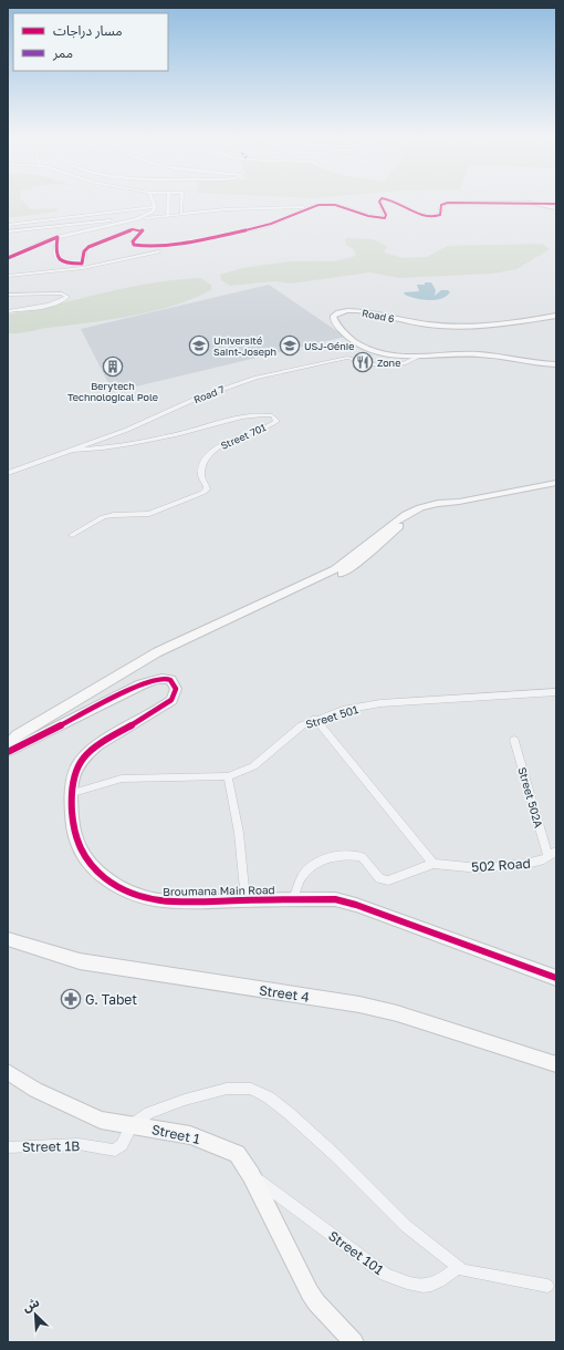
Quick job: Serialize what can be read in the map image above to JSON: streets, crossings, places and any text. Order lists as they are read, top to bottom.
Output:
{
  "streets": {
    "street": [
      "Road 6",
      "Road 7",
      "Street 701",
      "Street 501",
      "Street 502A",
      "502 Road",
      "Broumana Main Road",
      "Street 4",
      "Street 1",
      "Street 1B",
      "Street 101"
    ]
  },
  "crossings": [
    ["Road 6", "Road 7"],
    ["Road 7", "Street 701"],
    ["Street 501", "Broumana Main Road"],
    ["Street 502A", "502 Road"],
    ["502 Road", "Broumana Main Road"],
    ["Street 1", "Street 1B"],
    ["Street 1", "Street 101"]
  ],
  "places": {
    "school or university": ["Université Saint-Joseph", "USJ-Génie"],
    "restaurant": ["Zone"],
    "building": ["Berytech Technological Pole"],
    "pharmacy": ["G. Tabet"]
  },
  "legend": ["مسار دراجات", "ممر"],
  "north": "top left"
}
